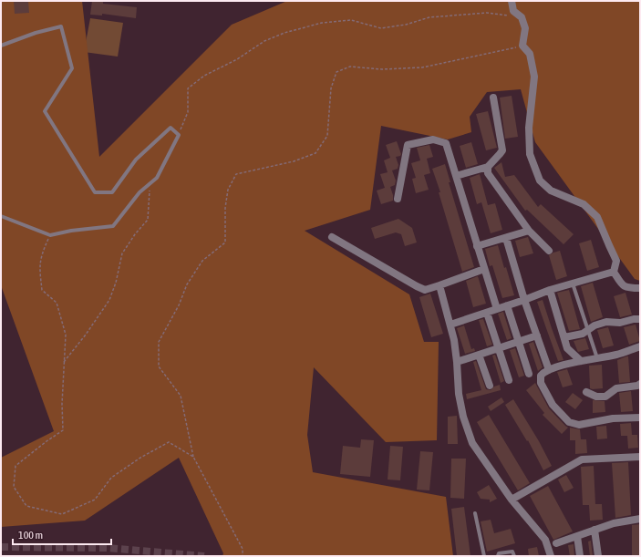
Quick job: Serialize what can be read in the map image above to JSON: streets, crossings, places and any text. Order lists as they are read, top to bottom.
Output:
{
  "scale_bar": "100 m"
}
